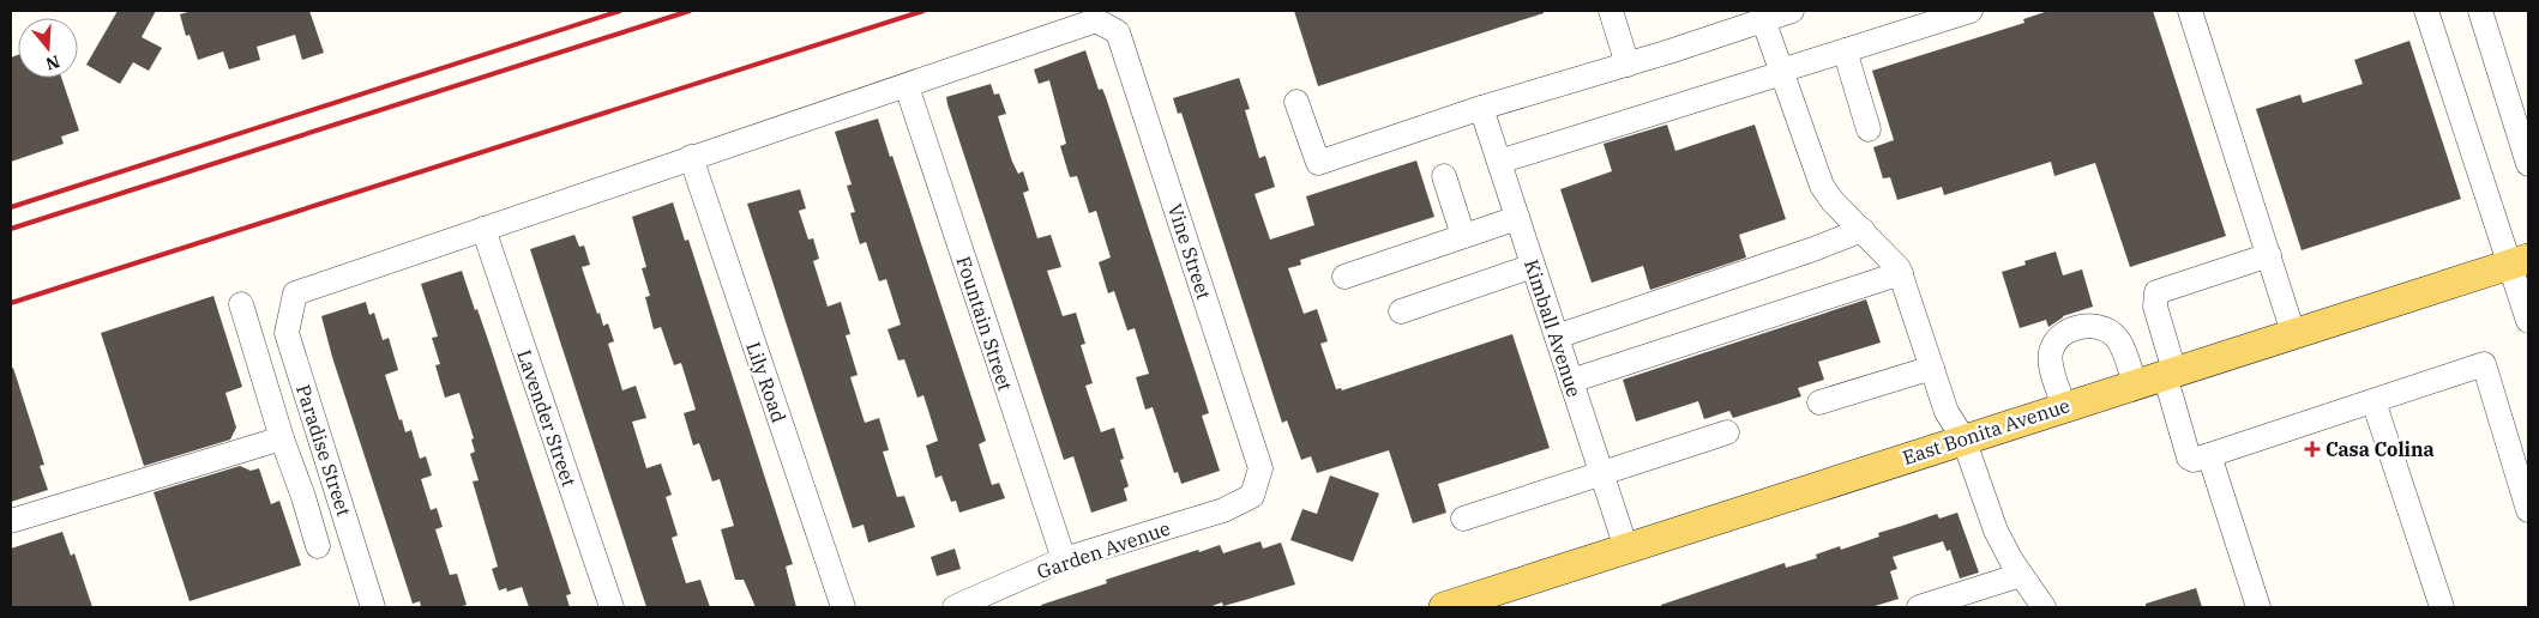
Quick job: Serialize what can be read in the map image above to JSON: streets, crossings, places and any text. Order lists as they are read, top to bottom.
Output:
{
  "streets": {
    "main road": ["East Bonita Avenue"],
    "street": [
      "Vine Street",
      "Fountain Street",
      "Kimball Avenue",
      "Lily Road",
      "Lavender Street",
      "Paradise Street",
      "Garden Avenue"
    ]
  },
  "crossings": [
    ["Vine Street", "Fountain Street"],
    ["Vine Street", "Garden Avenue"],
    ["Fountain Street", "Garden Avenue"],
    ["Kimball Avenue", "East Bonita Avenue"],
    ["Lavender Street", "Paradise Street"]
  ],
  "places": {
    "health": ["Casa Colina"]
  },
  "north": "bottom"
}
